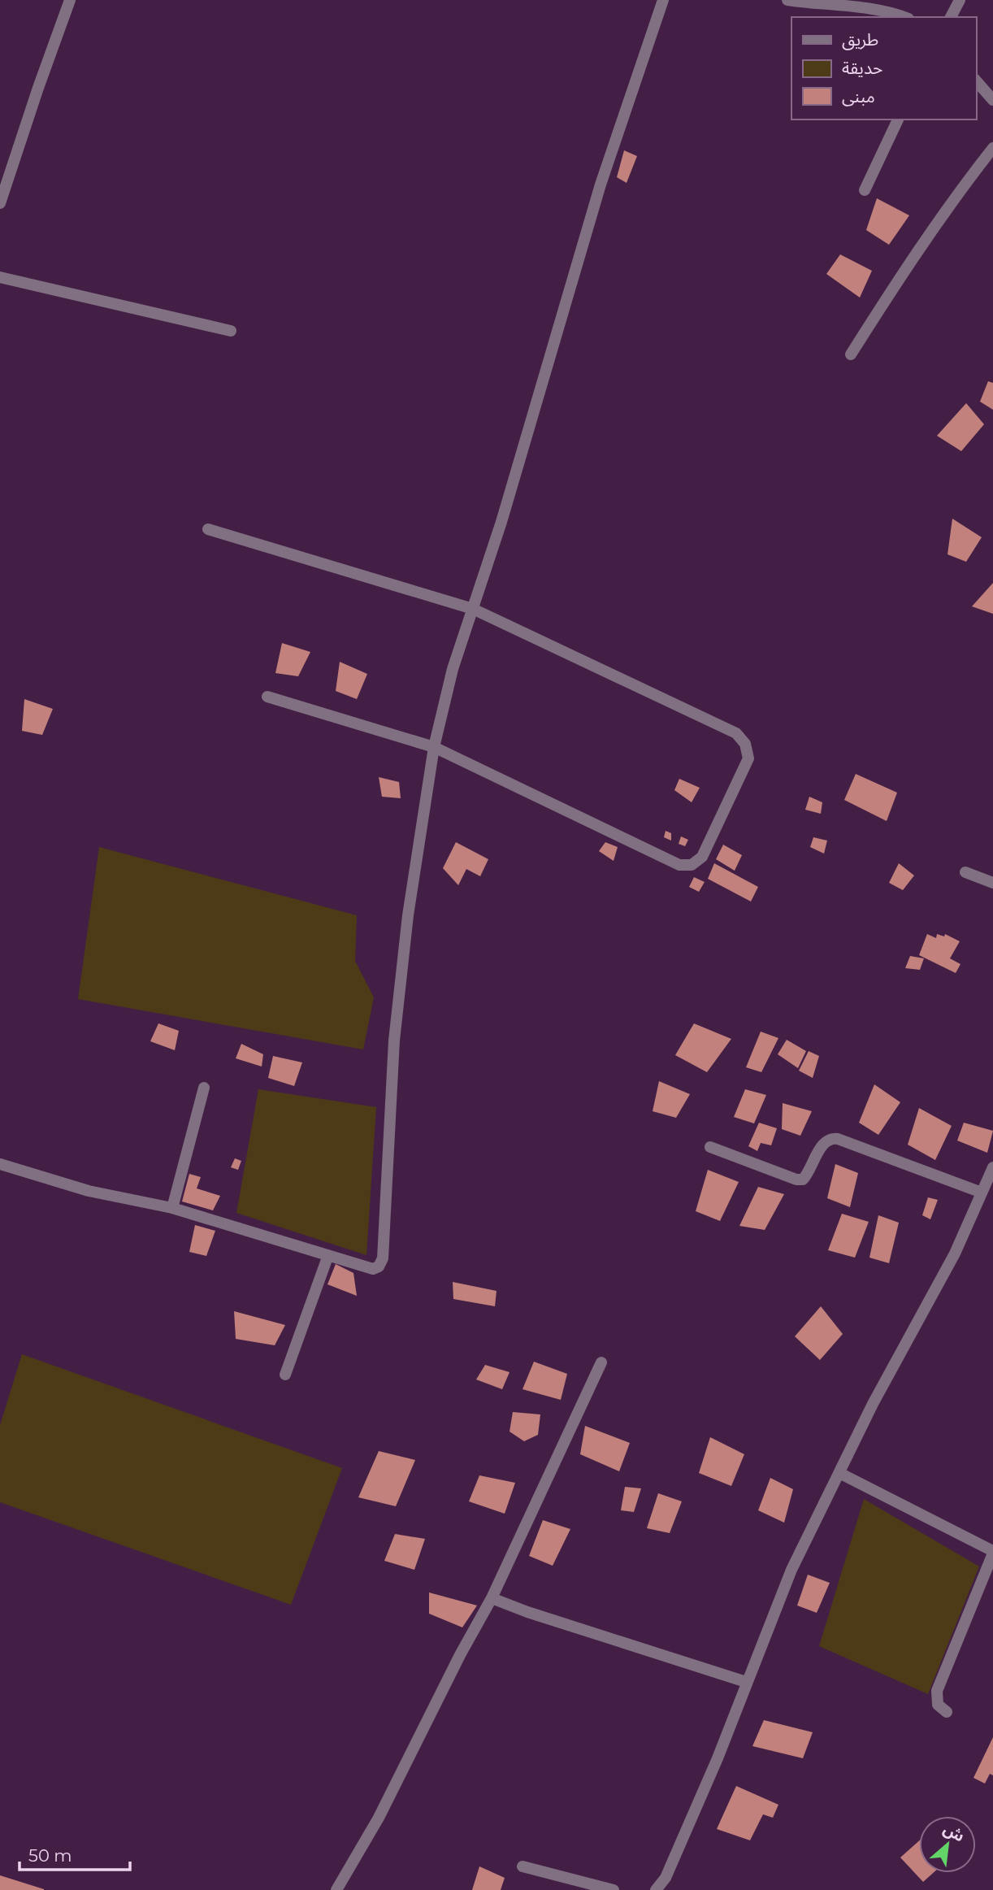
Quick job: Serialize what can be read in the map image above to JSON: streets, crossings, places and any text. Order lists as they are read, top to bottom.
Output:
{
  "legend": ["طريق", "حديقة", "مبنى"],
  "scale_bar": "50 m",
  "north": "top right"
}
